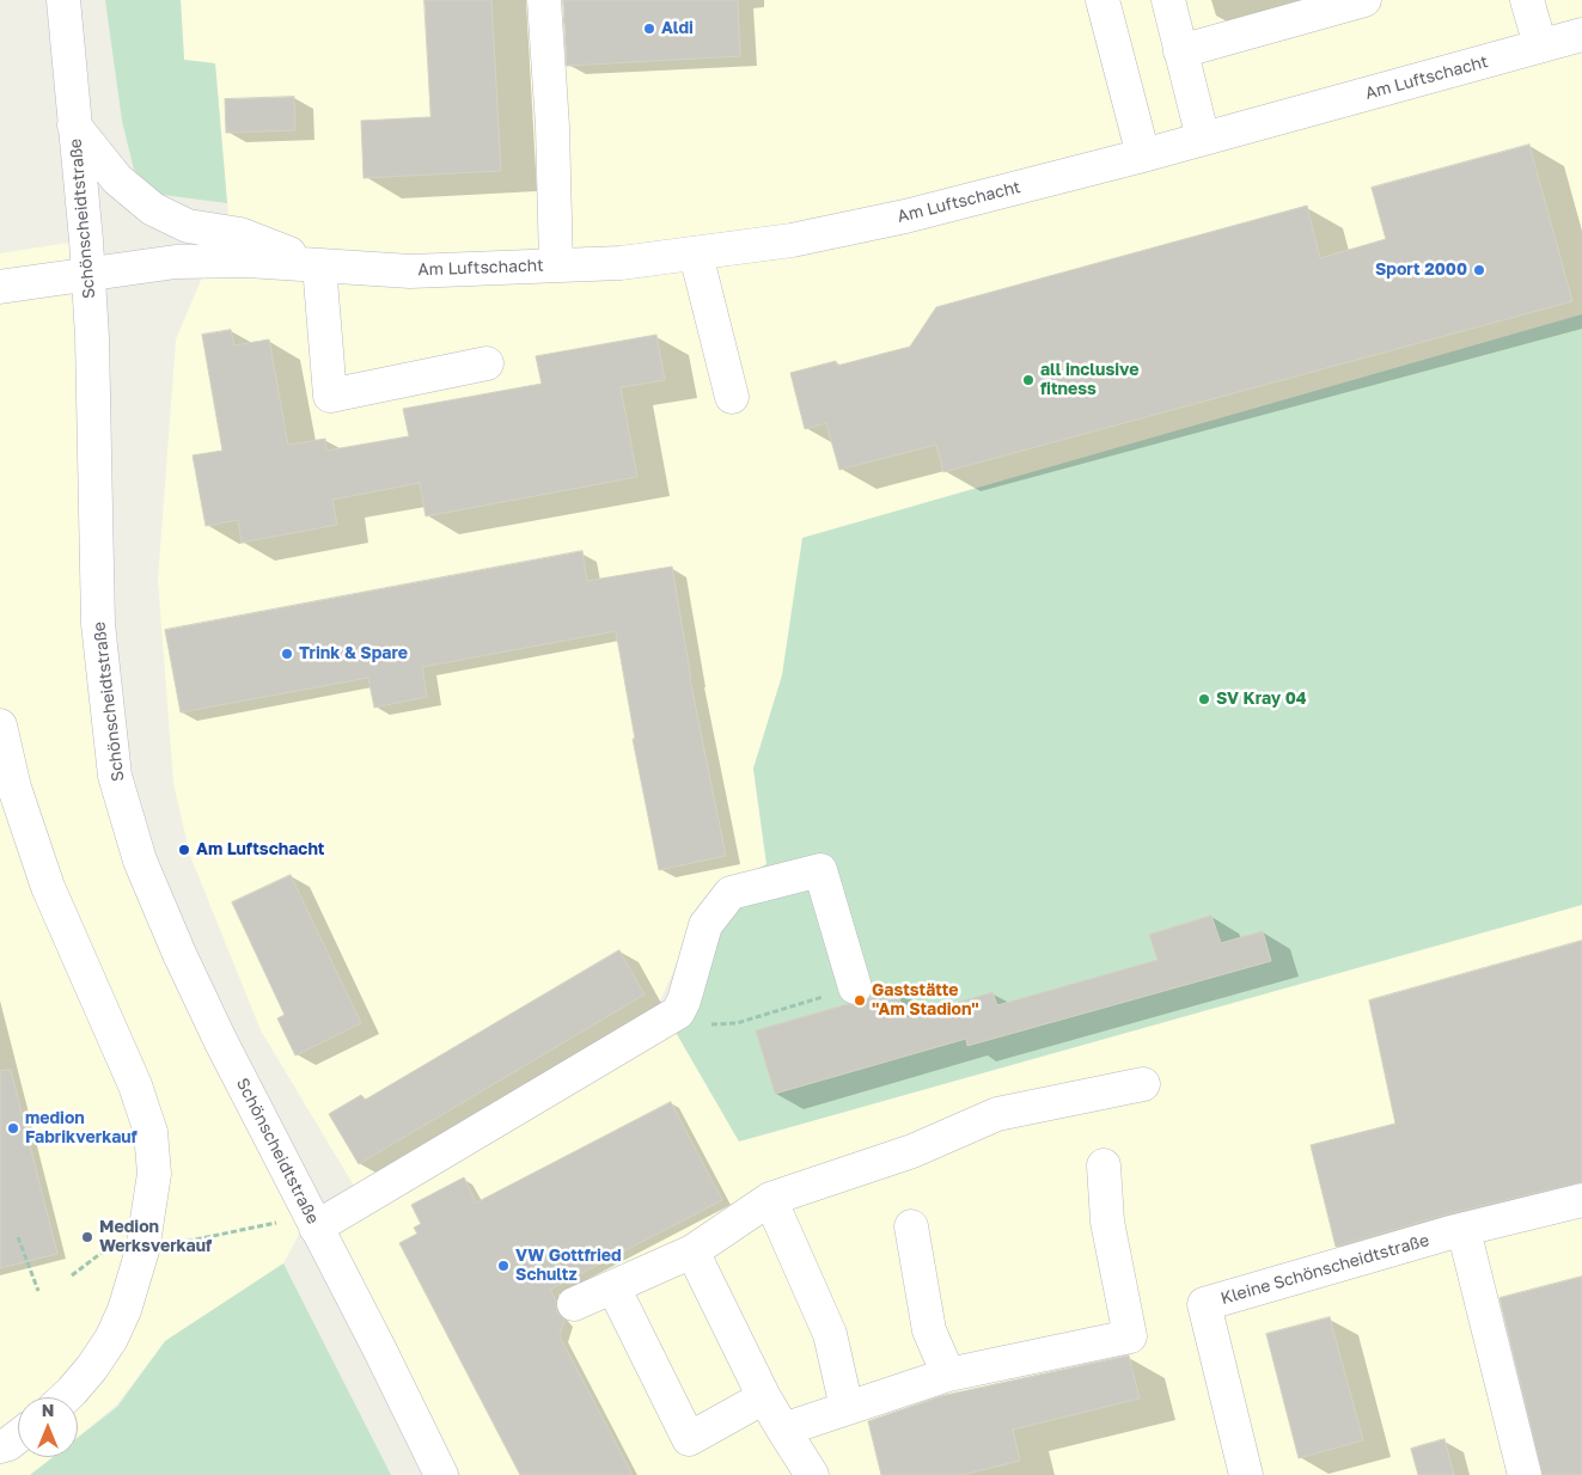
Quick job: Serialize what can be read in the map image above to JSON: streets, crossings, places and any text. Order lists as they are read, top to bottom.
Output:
{
  "streets": {
    "street": ["Am Luftschacht", "Schönscheidtstraße", "Kleine Schönscheidtstraße"]
  },
  "crossings": [
    ["Am Luftschacht", "Schönscheidtstraße"]
  ],
  "places": [
    "Aldi",
    "Sport 2000",
    "all inclusive fitness",
    "Trink & Spare",
    "SV Kray 04",
    "Am Luftschacht",
    "Gaststätte \"Am Stadion\"",
    "medion Fabrikverkauf",
    "Medion Werksverkauf",
    "VW Gottfried Schultz"
  ],
  "north": "top"
}
